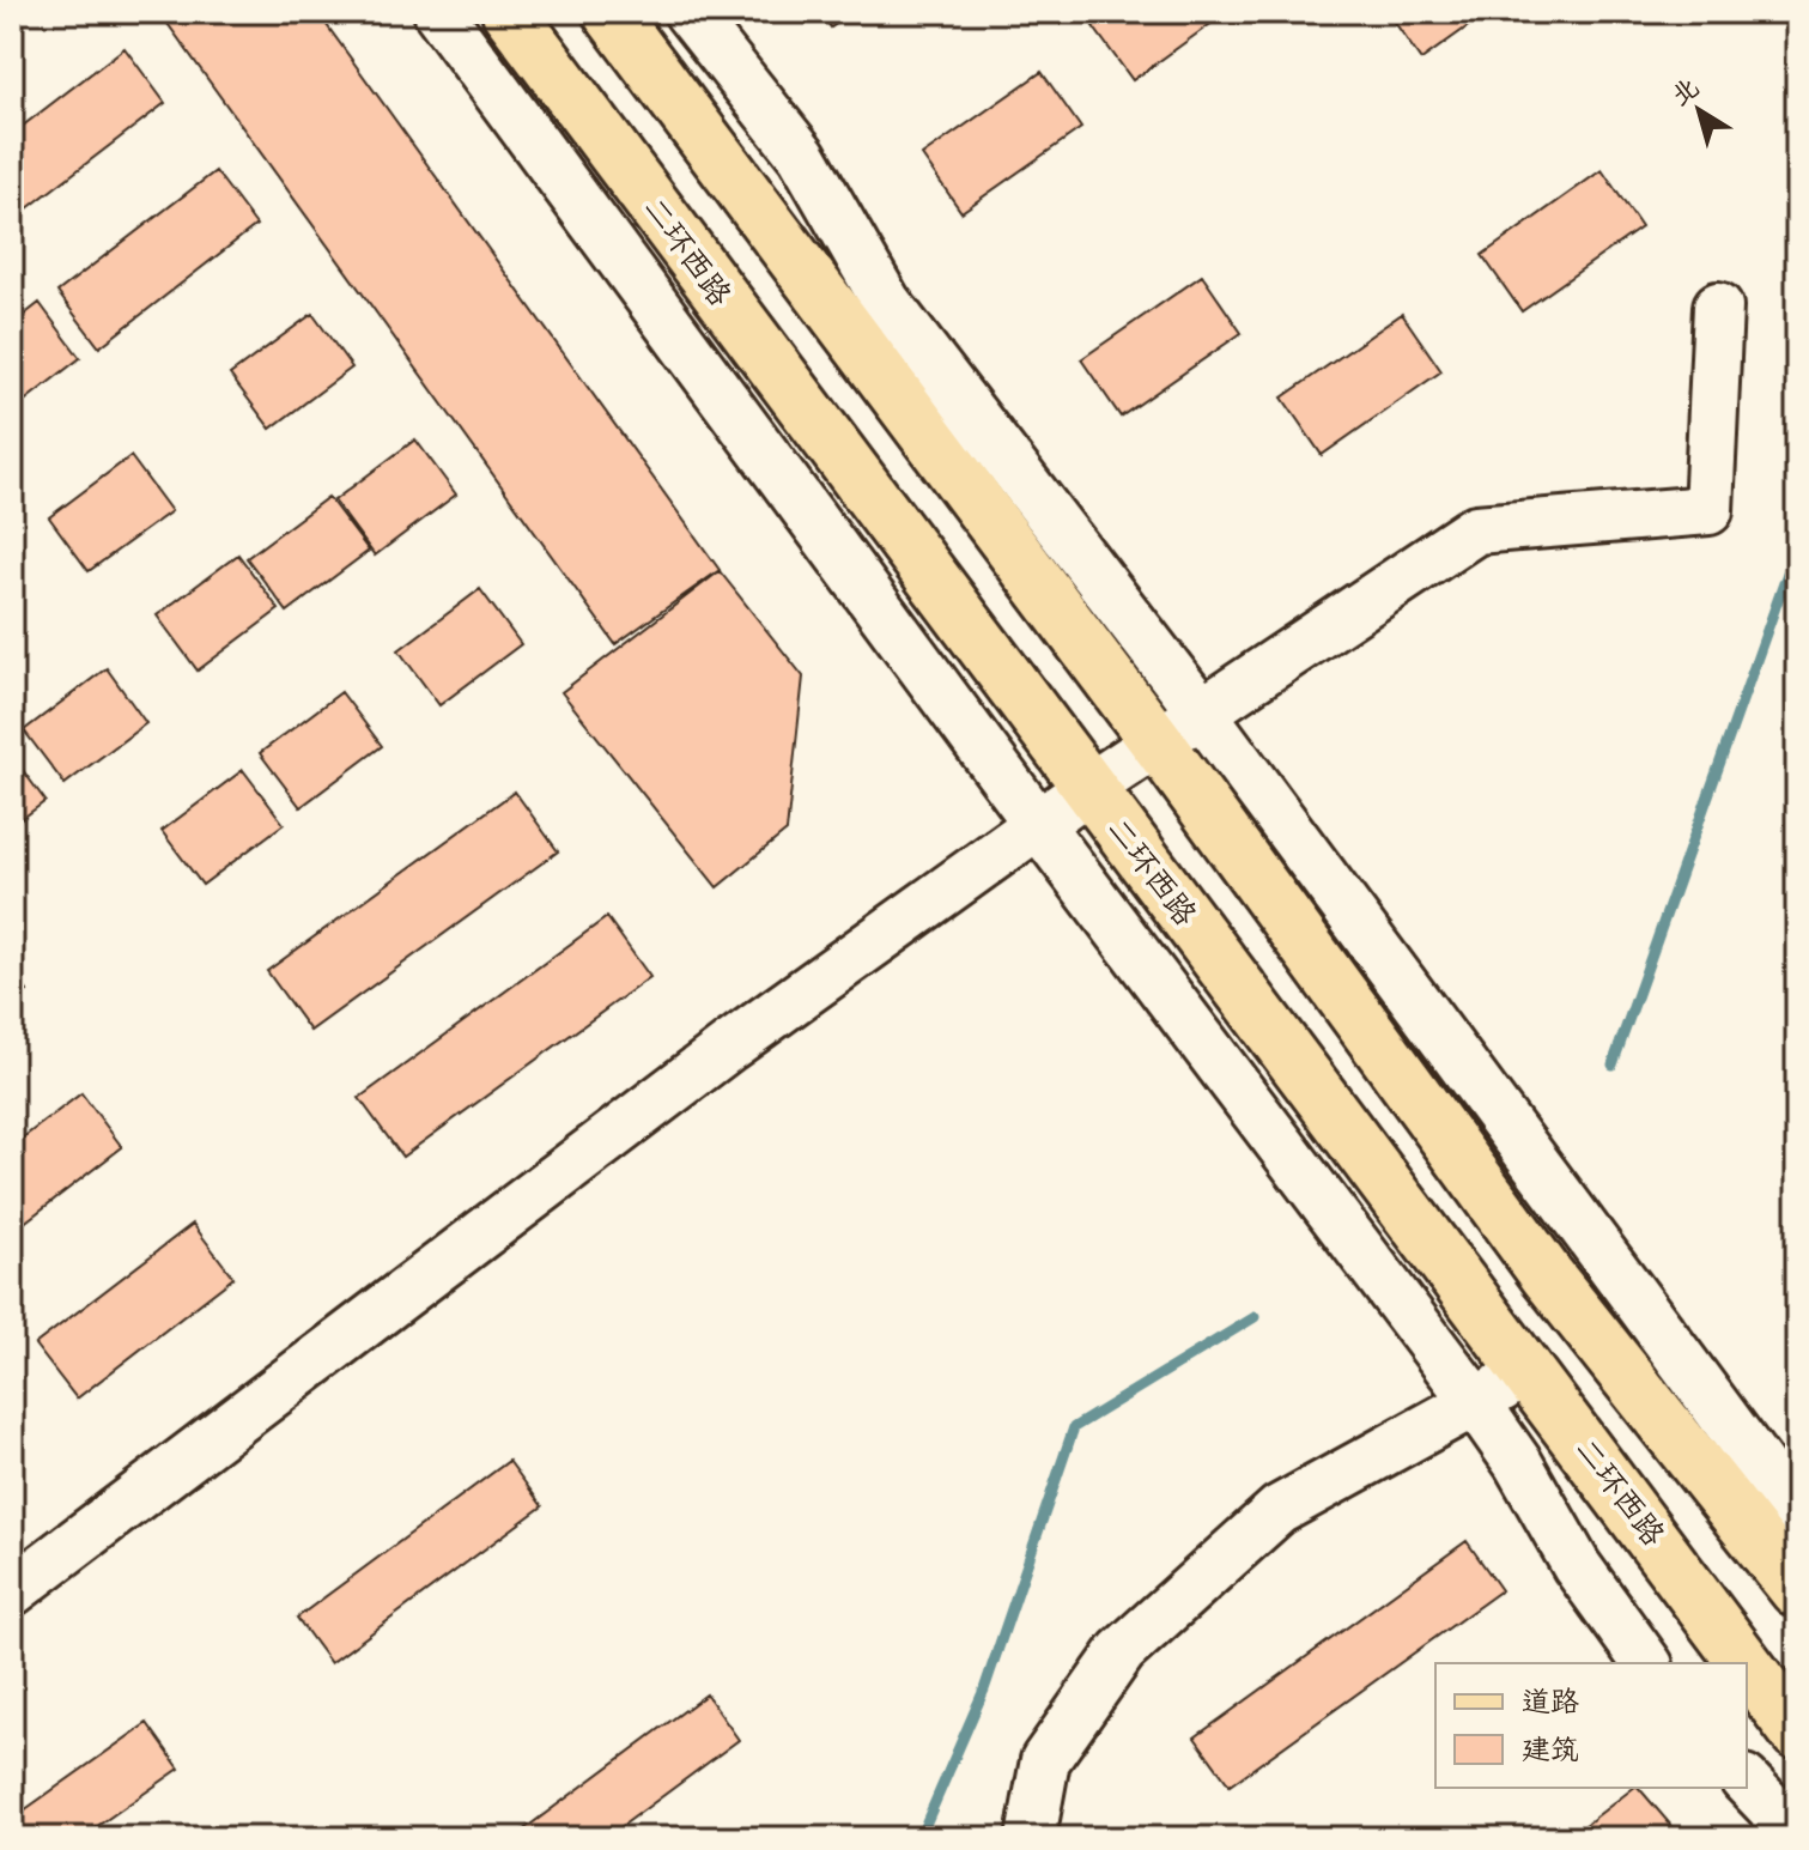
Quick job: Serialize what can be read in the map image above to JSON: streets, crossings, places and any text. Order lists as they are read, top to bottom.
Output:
{
  "streets": {
    "main road": ["二环西路"]
  },
  "legend": ["道路", "建筑"],
  "north": "top left"
}
